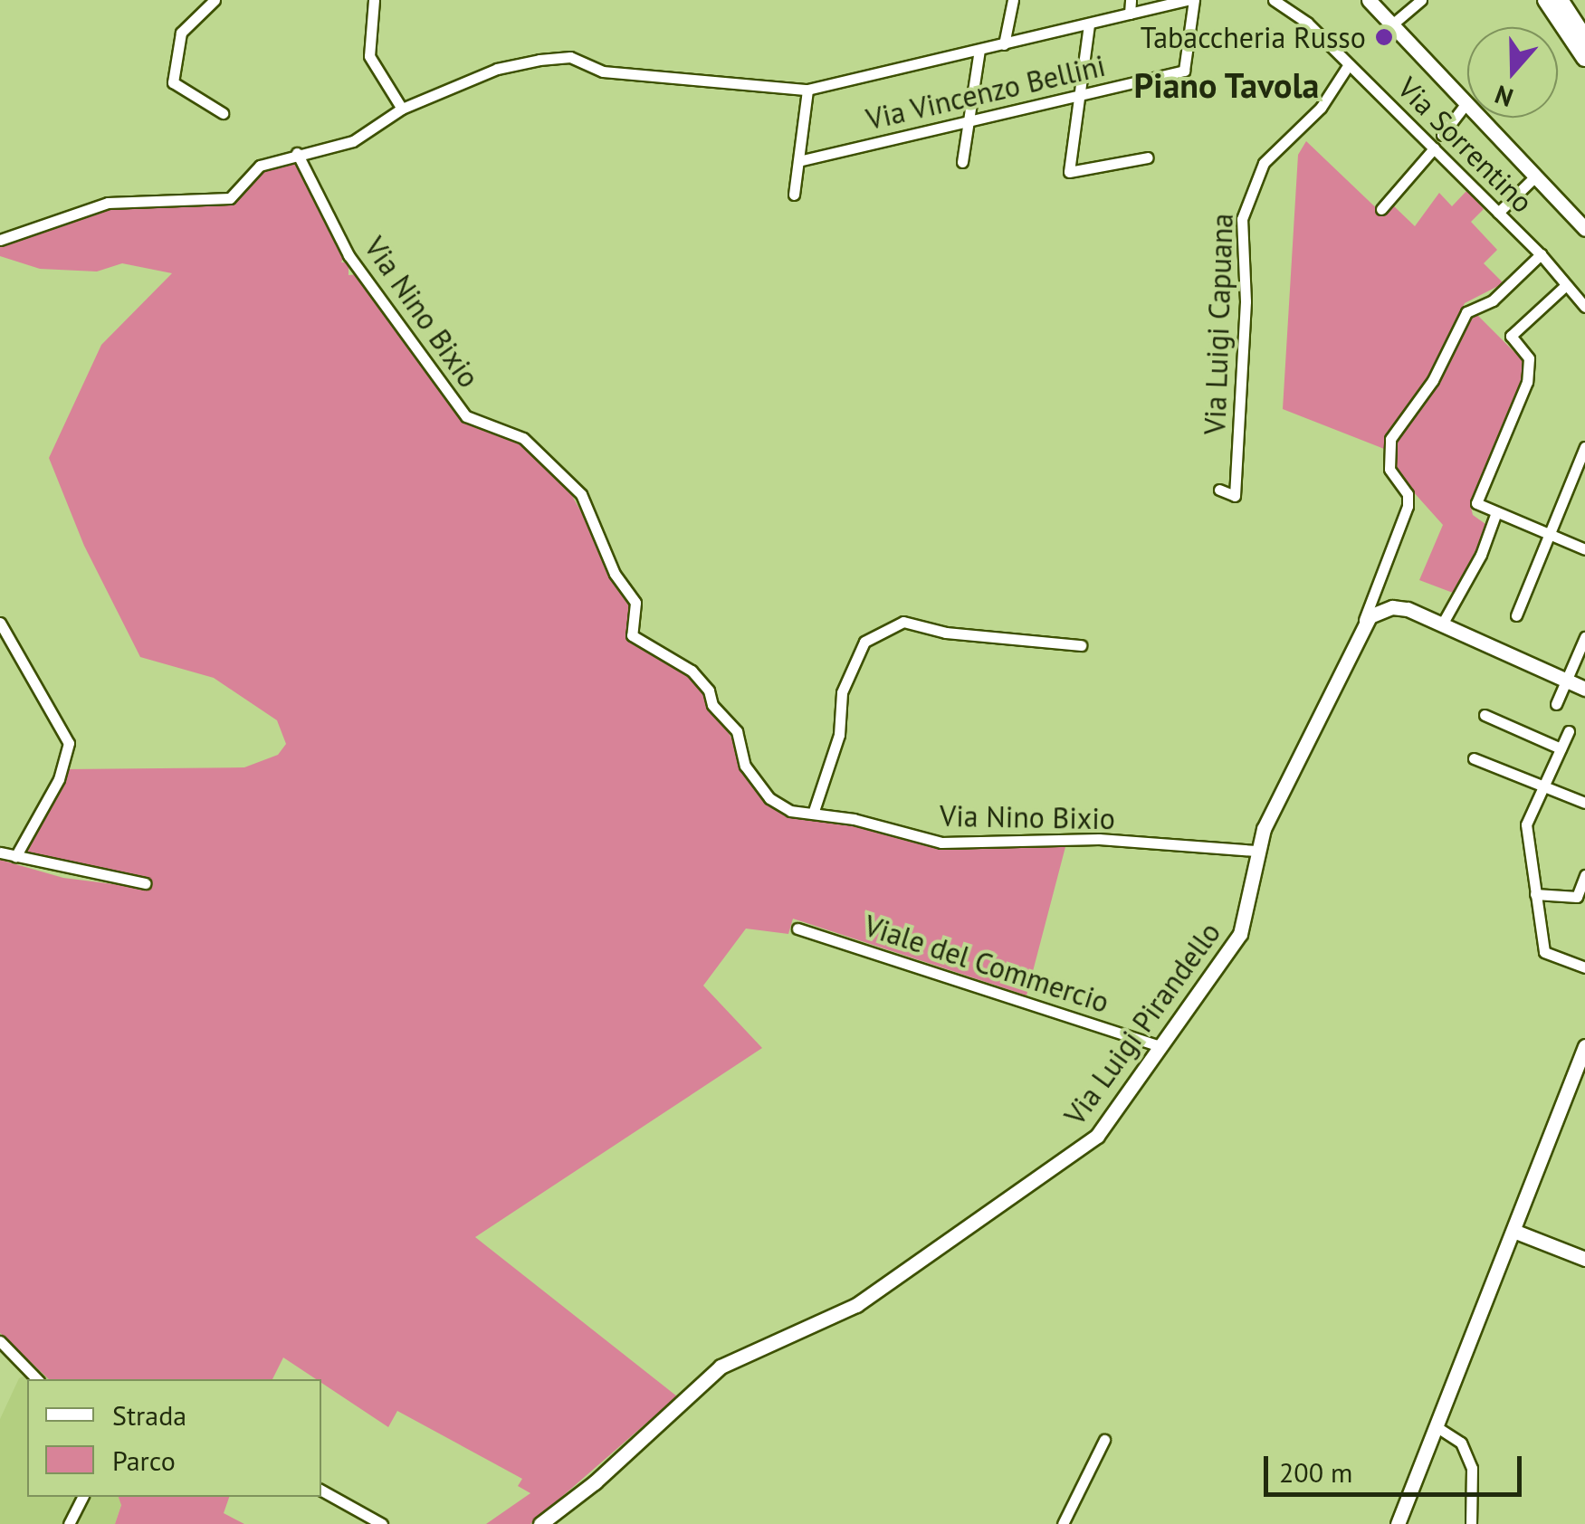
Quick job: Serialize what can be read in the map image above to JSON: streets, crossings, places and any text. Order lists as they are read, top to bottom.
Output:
{
  "streets": {
    "street": [
      "Via Vincenzo Bellini",
      "Via Sorrentino",
      "Via Nino Bixio",
      "Via Luigi Capuana",
      "Viale del Commercio",
      "Via Luigi Pirandello"
    ]
  },
  "crossings": [
    ["Via Sorrentino", "Via Luigi Capuana"],
    ["Via Sorrentino", "Via Luigi Pirandello"],
    ["Via Nino Bixio", "Via Luigi Pirandello"],
    ["Viale del Commercio", "Via Luigi Pirandello"]
  ],
  "districts": ["Piano Tavola"],
  "places": ["Tabaccheria Russo"],
  "legend": ["Strada", "Parco"],
  "scale_bar": "200 m",
  "north": "bottom"
}
